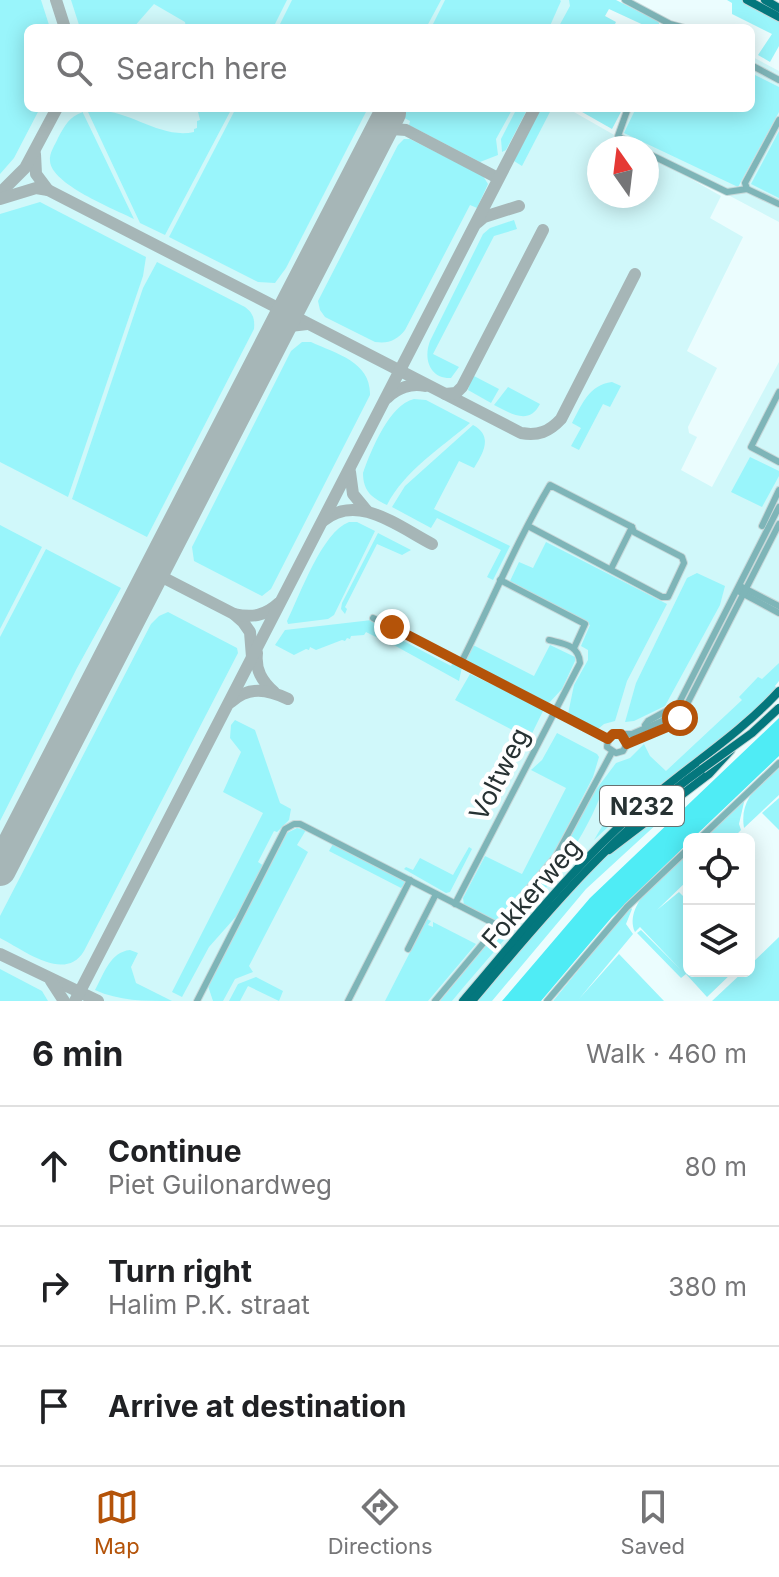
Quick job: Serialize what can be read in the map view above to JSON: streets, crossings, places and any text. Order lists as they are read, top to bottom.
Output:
{
  "streets": {
    "main road": ["N232", "Fokkerweg"],
    "street": ["Voltweg"]
  },
  "crossings": [
    ["N232", "Fokkerweg"]
  ],
  "north": "top",
  "page": {
    "search": "Search here",
    "heading": ["6 min", "Walk · 460 m"],
    "list": [
      ["Continue", "Piet Guilonardweg", "80 m"],
      ["Turn right", "Halim P.K. straat", "380 m"],
      "Arrive at destination"
    ],
    "nav": ["Map", "Directions", "Saved"]
  }
}
